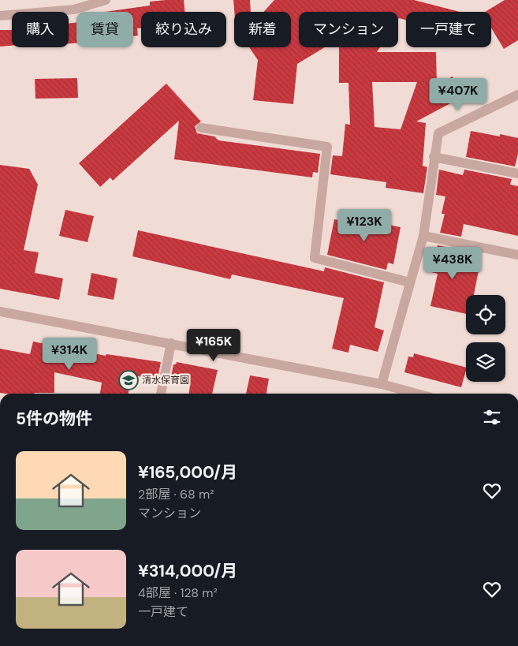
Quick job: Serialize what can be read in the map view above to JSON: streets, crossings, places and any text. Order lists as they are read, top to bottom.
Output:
{
  "places": {
    "school or university": ["清水保育園"]
  },
  "page": {
    "chip": [
      "購入",
      "賃貸",
      "絞り込み",
      "新着",
      "マンション",
      "一戸建て"
    ],
    "price": [
      "¥407K",
      "¥123K",
      "¥438K",
      "¥165K",
      "¥314K"
    ],
    "heading": "5件の物件",
    "list": [
      {
        "name": "¥165,000/月",
        "note": "2部屋 · 68 m² · マンション"
      },
      {
        "name": "¥314,000/月",
        "note": "4部屋 · 128 m² · 一戸建て"
      }
    ]
  }
}
